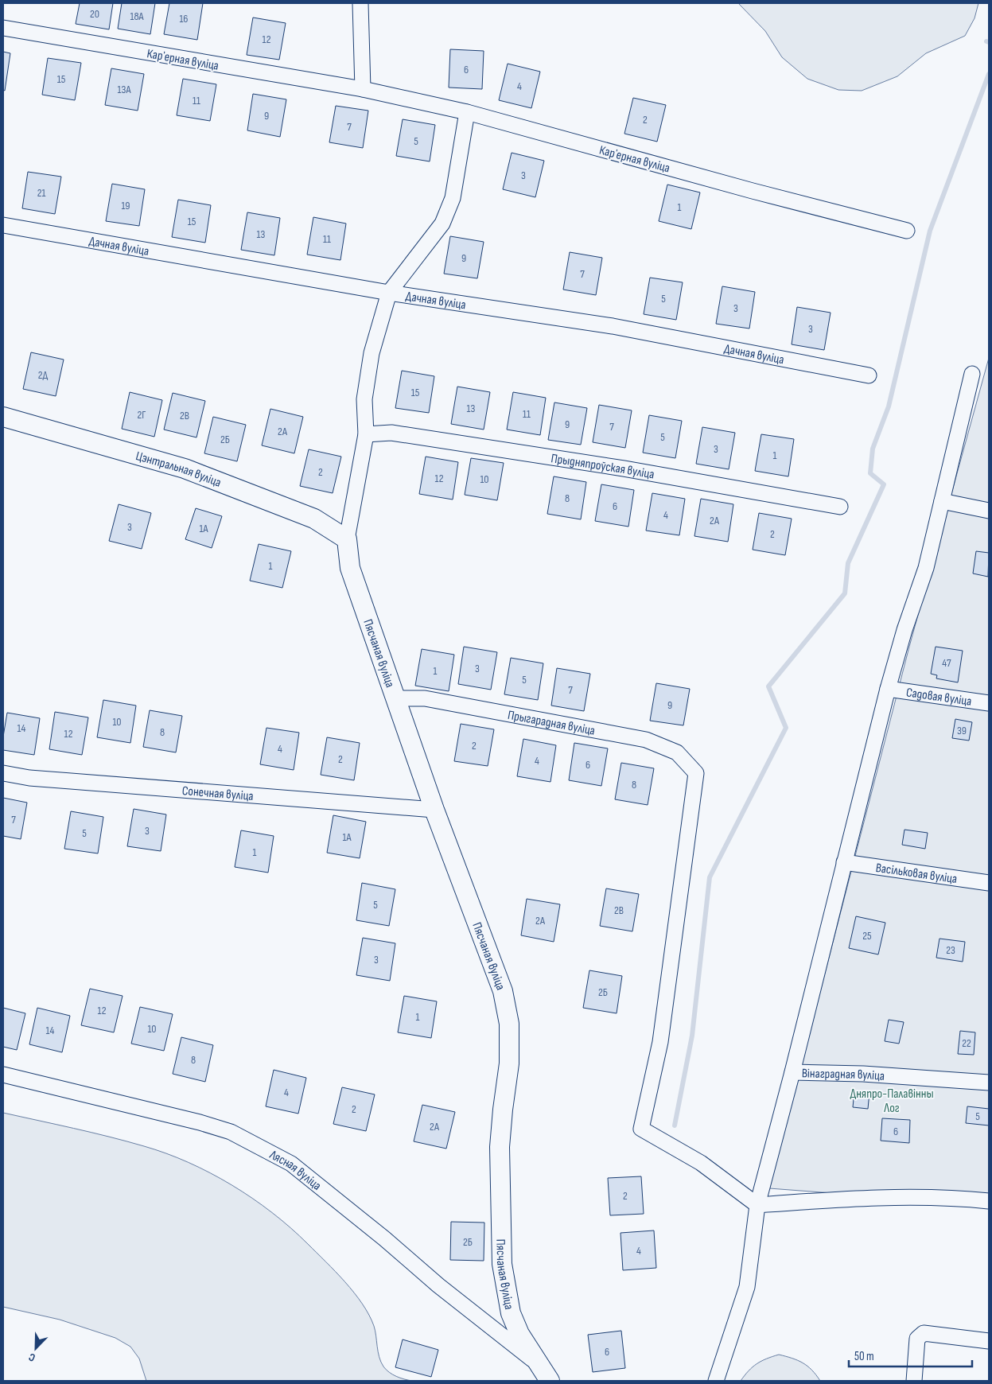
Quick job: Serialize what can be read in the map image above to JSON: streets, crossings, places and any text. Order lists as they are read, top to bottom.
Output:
{
  "streets": {
    "street": [
      "Карʼерная вуліца",
      "Дачная вуліца",
      "Прыдняпроўская вуліца",
      "Цэнтральная вуліца",
      "Пясчаная вуліца",
      "Садовая вуліца",
      "Прыгарадная вуліца",
      "Сонечная вуліца",
      "Васільковая вуліца",
      "Вінаградная вуліца",
      "Лясная вуліца"
    ]
  },
  "crossings": [
    ["Цэнтральная вуліца", "Пясчаная вуліца"],
    ["Пясчаная вуліца", "Прыгарадная вуліца"],
    ["Пясчаная вуліца", "Сонечная вуліца"],
    ["Пясчаная вуліца", "Лясная вуліца"]
  ],
  "parks": ["Дняпро-Палавінны Лог"],
  "house_numbers": [
    "20",
    "18А",
    "16",
    "12",
    "6",
    "15",
    "4",
    "13А",
    "11",
    "9",
    "2",
    "7",
    "5",
    "3",
    "21",
    "19",
    "1",
    "15",
    "13",
    "11",
    "9",
    "7",
    "5",
    "3",
    "3",
    "2Д",
    "15",
    "13",
    "11",
    "2Г",
    "2В",
    "9",
    "7",
    "2А",
    "5",
    "2Б",
    "3",
    "1",
    "2",
    "12",
    "10",
    "8",
    "6",
    "4",
    "2А",
    "3",
    "1А",
    "2",
    "1",
    "47",
    "3",
    "1",
    "5",
    "7",
    "9",
    "10",
    "14",
    "39",
    "8",
    "12",
    "2",
    "4",
    "2",
    "4",
    "6",
    "8",
    "7",
    "3",
    "5",
    "1А",
    "1",
    "5",
    "2В",
    "2А",
    "25",
    "23",
    "3",
    "2Б",
    "12",
    "1",
    "10",
    "14",
    "22",
    "8",
    "4",
    "2",
    "5",
    "2А",
    "6",
    "2",
    "2Б",
    "4",
    "6"
  ],
  "scale_bar": "50 m",
  "north": "bottom left"
}
